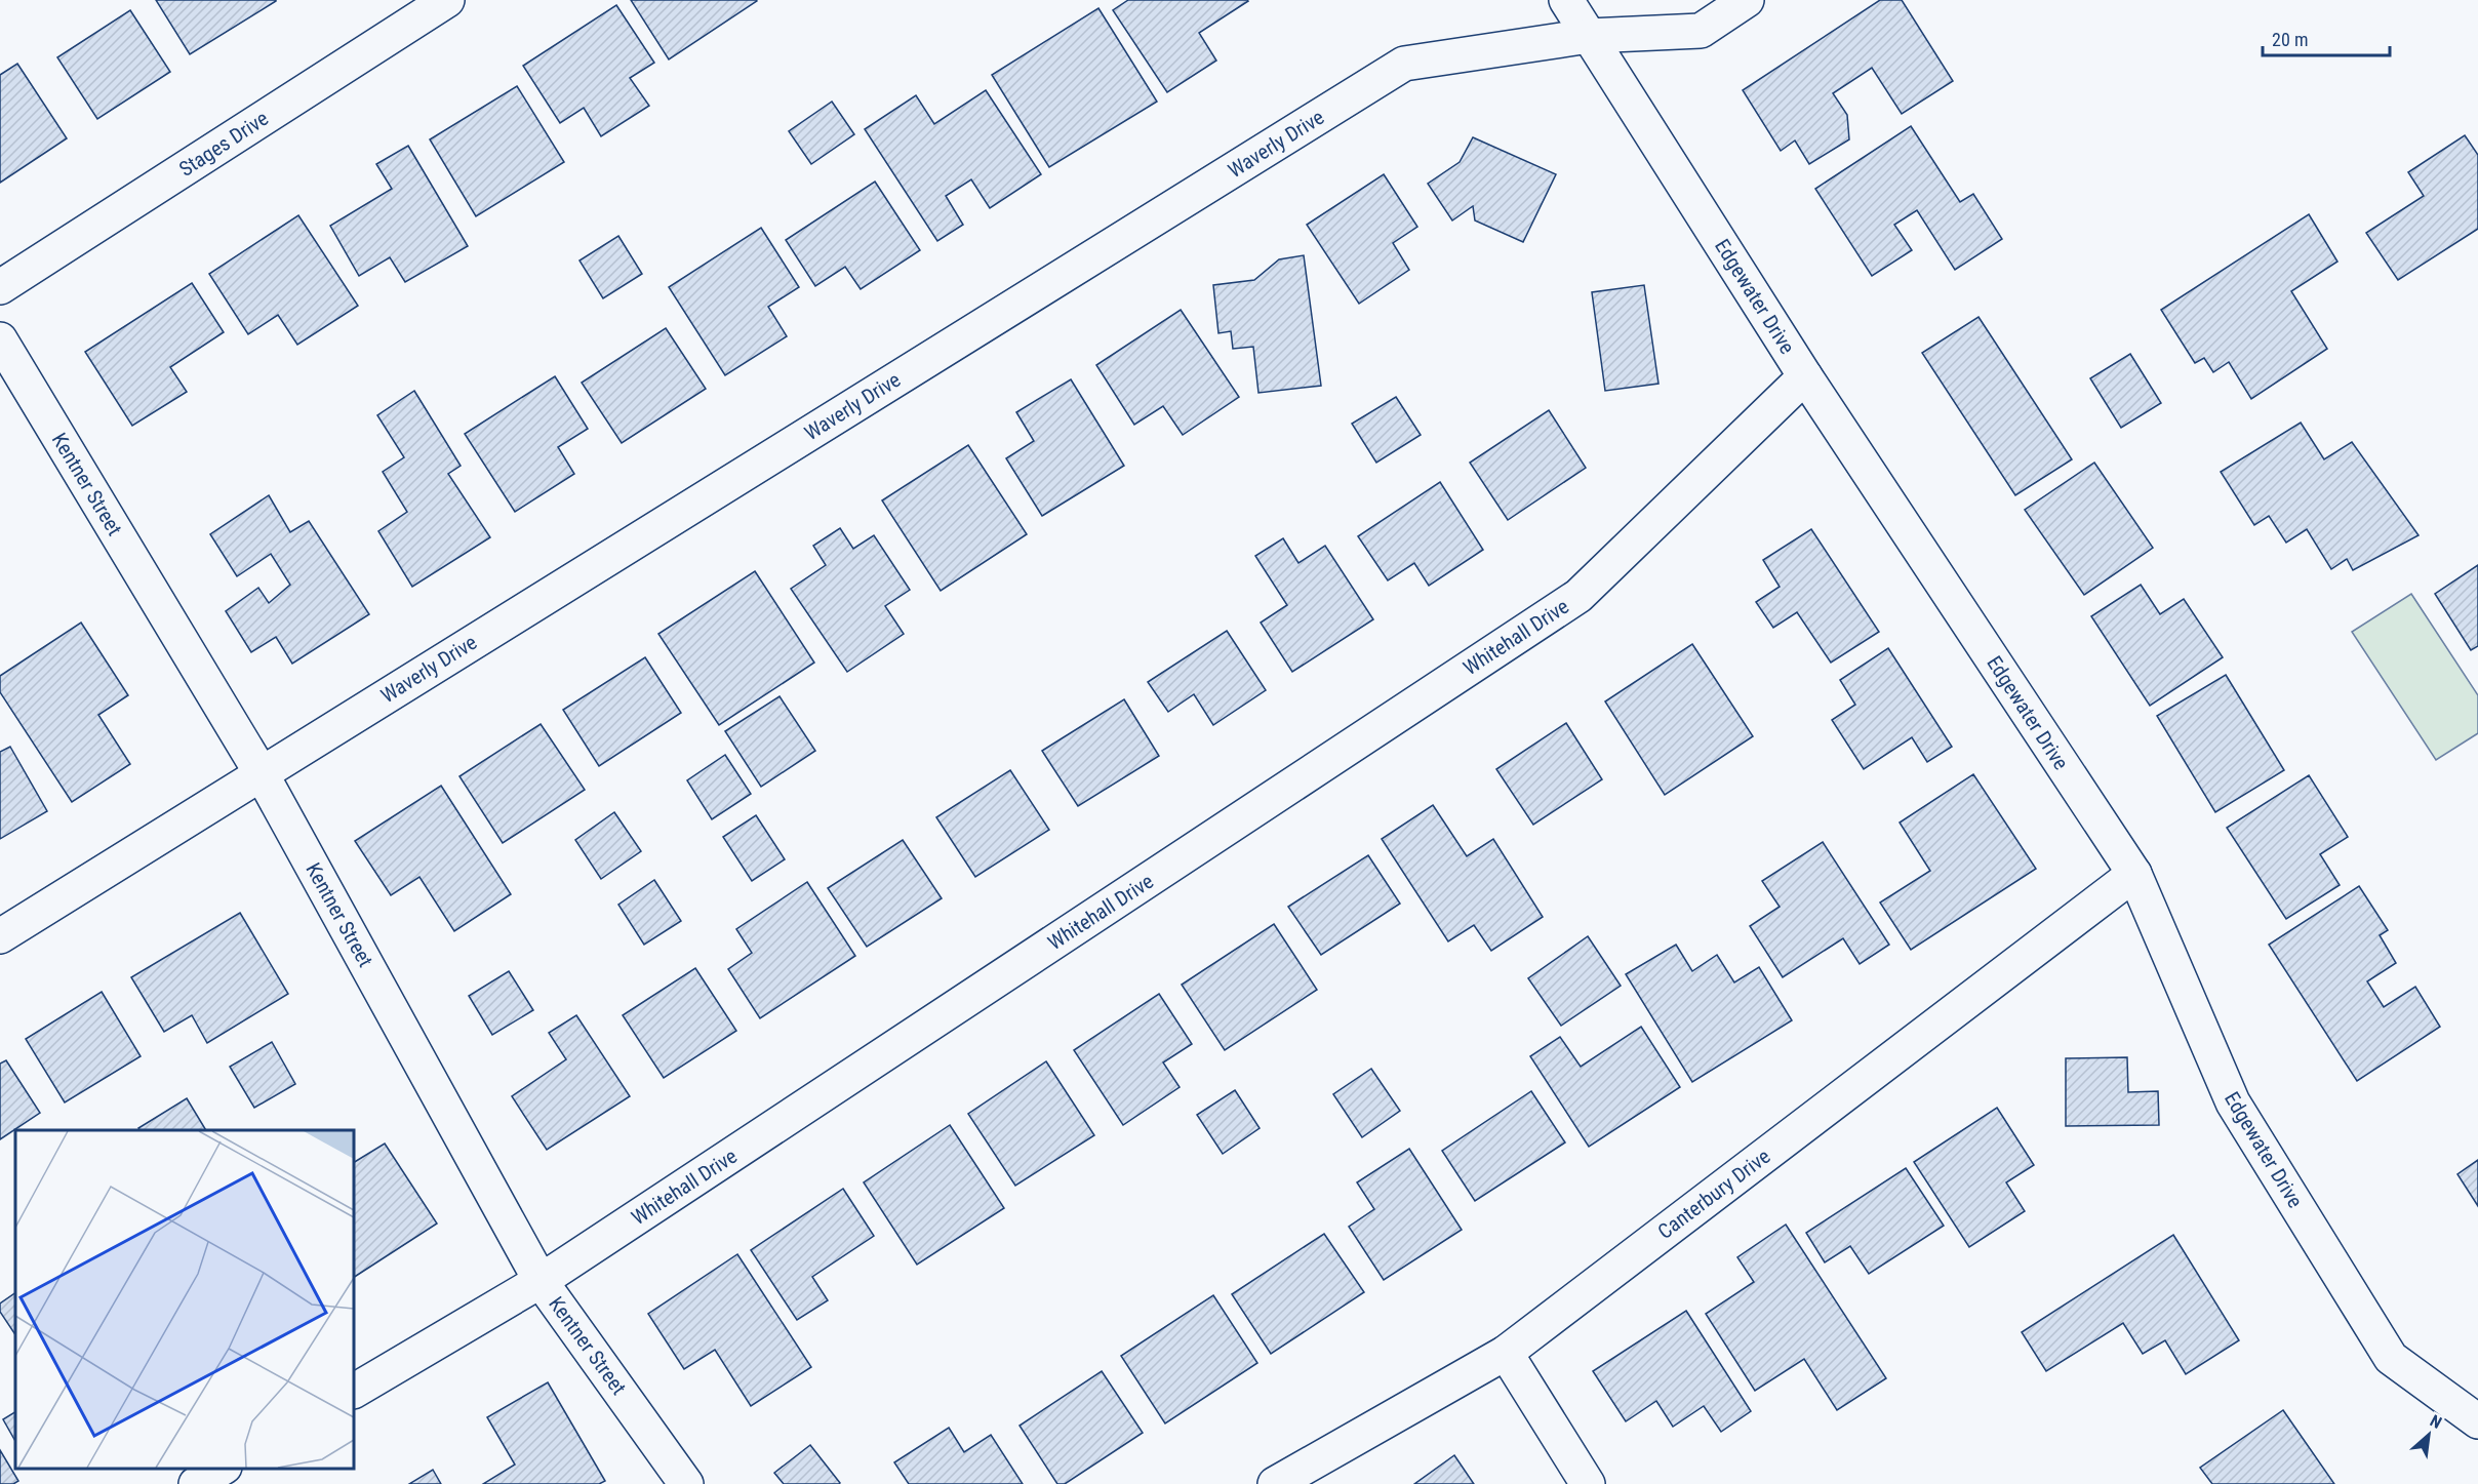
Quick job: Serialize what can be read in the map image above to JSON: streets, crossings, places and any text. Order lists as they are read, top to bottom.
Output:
{
  "streets": {
    "street": [
      "Stages Drive",
      "Waverly Drive",
      "Edgewater Drive",
      "Kentner Street",
      "Whitehall Drive",
      "Canterbury Drive"
    ]
  },
  "crossings": [
    ["Waverly Drive", "Edgewater Drive"],
    ["Waverly Drive", "Kentner Street"],
    ["Edgewater Drive", "Whitehall Drive"],
    ["Edgewater Drive", "Canterbury Drive"],
    ["Kentner Street", "Whitehall Drive"]
  ],
  "scale_bar": "20 m",
  "north": "top right"
}
